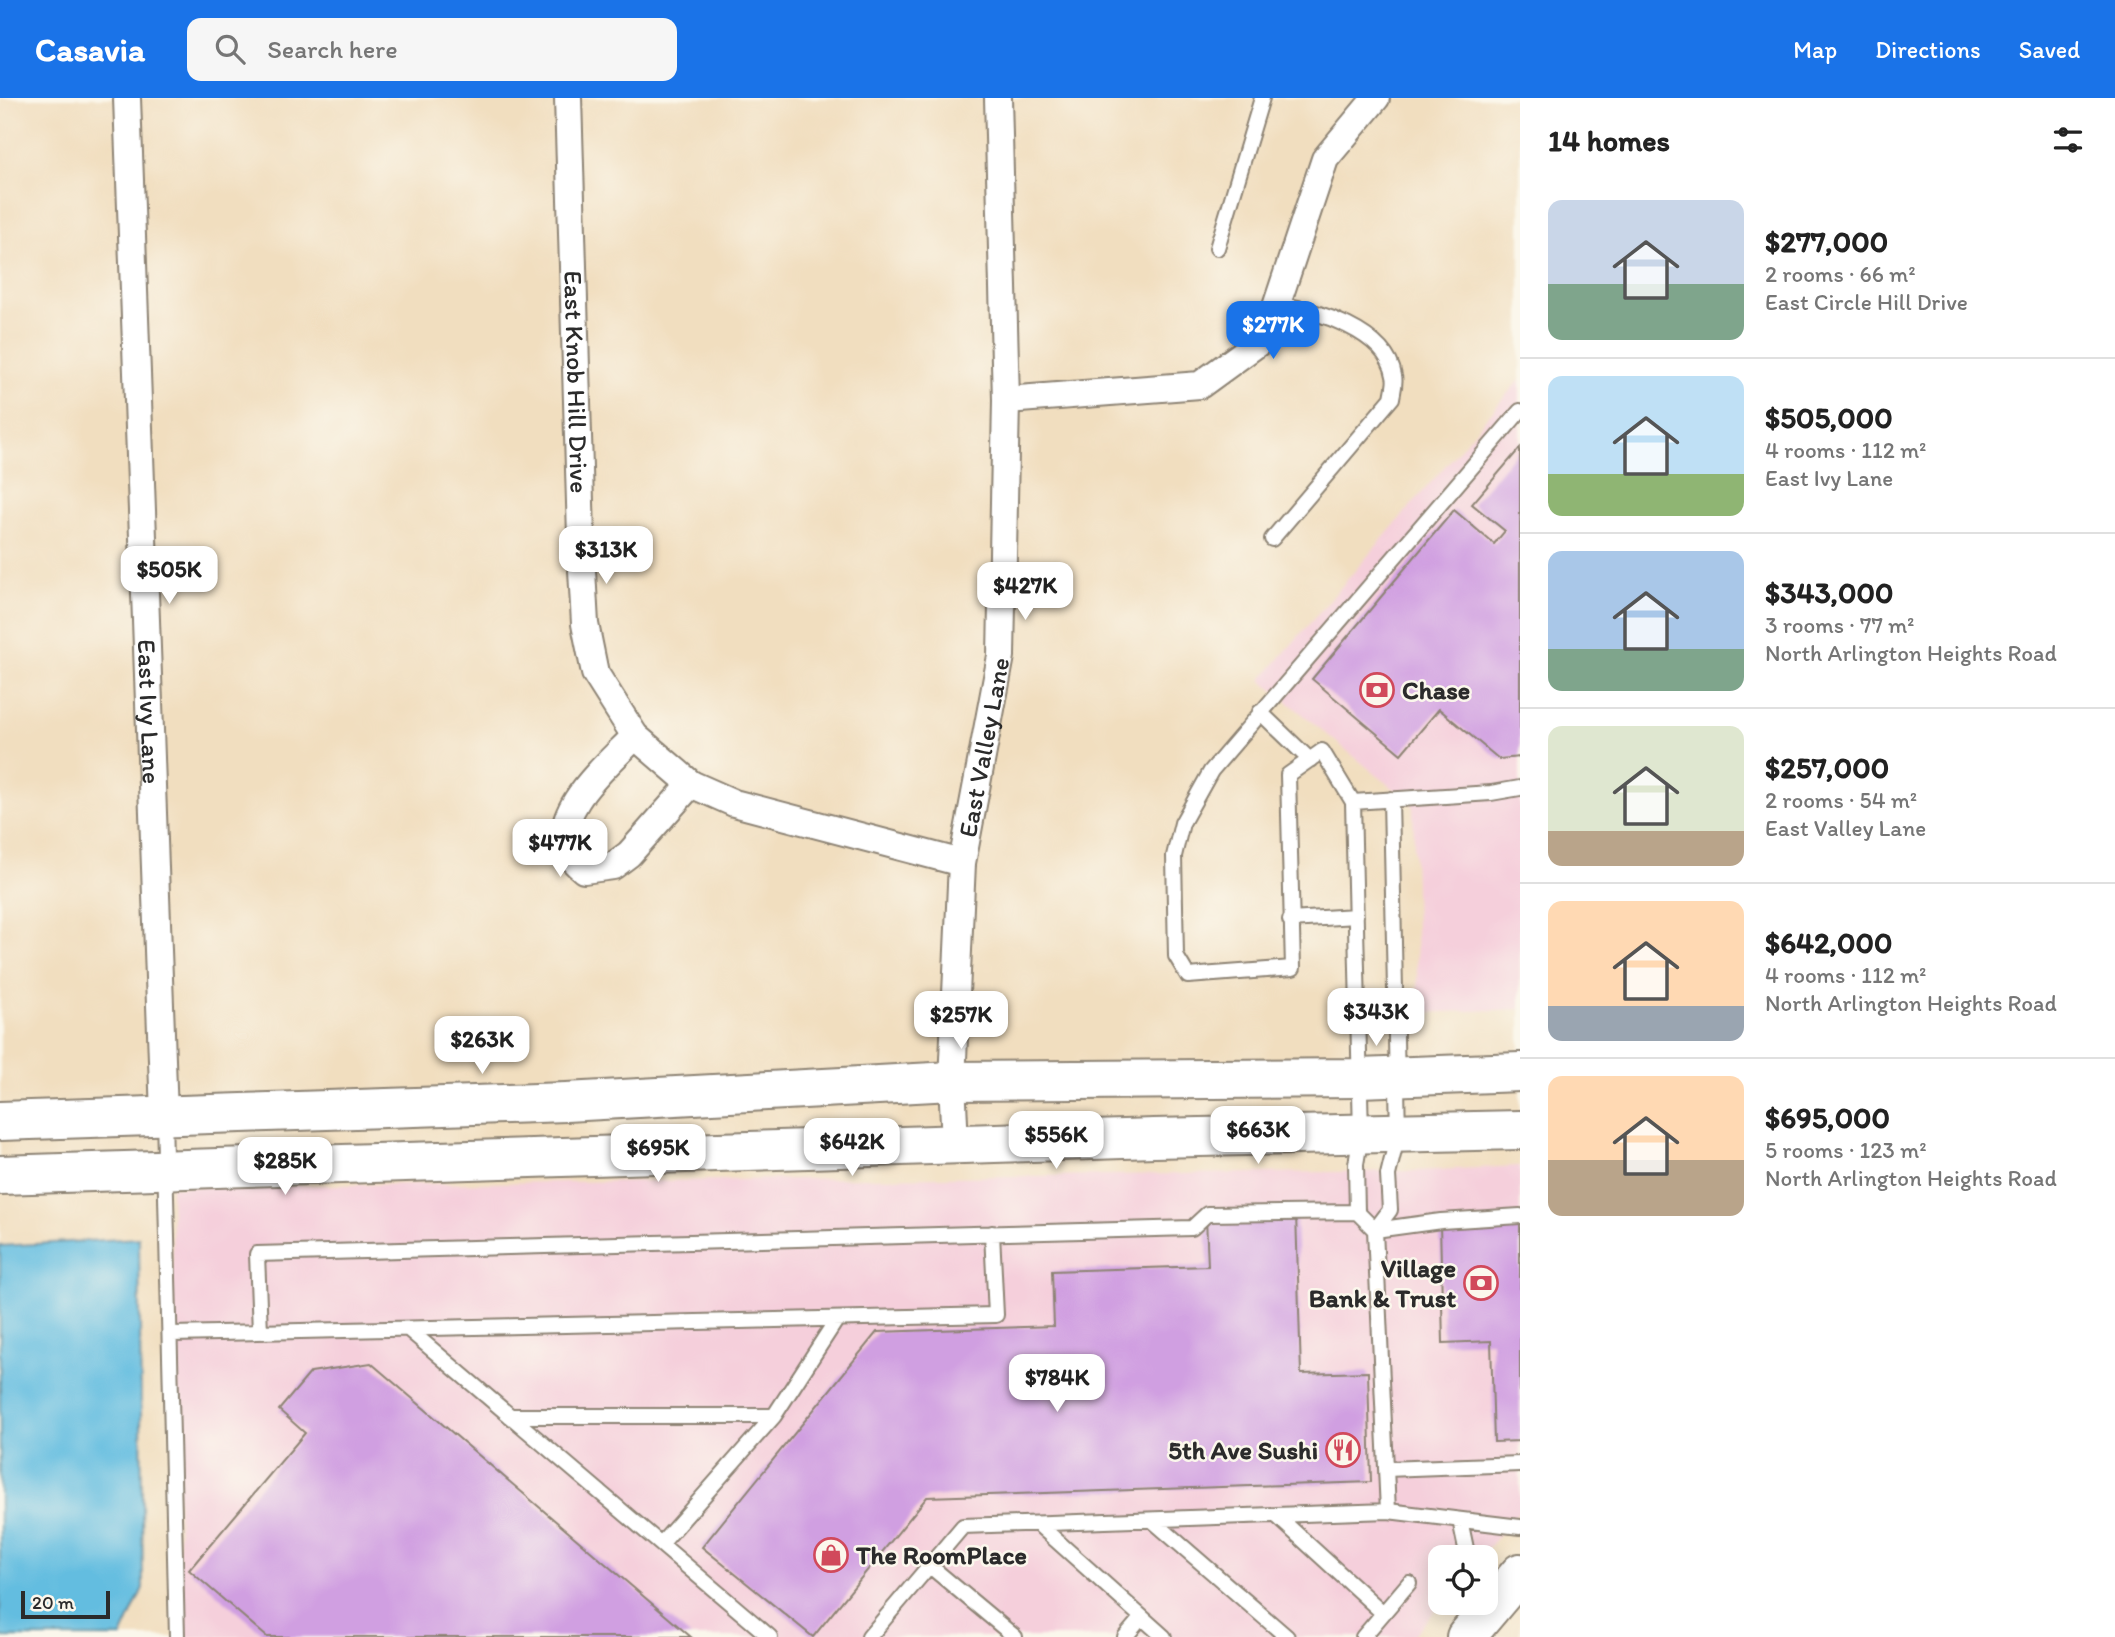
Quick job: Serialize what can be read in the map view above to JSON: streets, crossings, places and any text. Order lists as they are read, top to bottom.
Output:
{
  "streets": {
    "street": ["East Knob Hill Drive", "East Ivy Lane", "East Valley Lane"]
  },
  "crossings": [
    ["East Knob Hill Drive", "East Valley Lane"]
  ],
  "places": {
    "bank": ["Chase", "Village Bank & Trust"],
    "restaurant": ["5th Ave Sushi"],
    "shop": ["The RoomPlace"]
  },
  "scale_bar": "20 m",
  "page": {
    "header": "Casavia",
    "search": "Search here",
    "nav": ["Map", "Directions", "Saved"],
    "heading": "14 homes",
    "list": [
      {
        "name": "$277,000",
        "note": "2 rooms · 66 m² · East Circle Hill Drive"
      },
      {
        "name": "$505,000",
        "note": "4 rooms · 112 m² · East Ivy Lane"
      },
      {
        "name": "$343,000",
        "note": "3 rooms · 77 m² · North Arlington Heights Road"
      },
      {
        "name": "$257,000",
        "note": "2 rooms · 54 m² · East Valley Lane"
      },
      {
        "name": "$642,000",
        "note": "4 rooms · 112 m² · North Arlington Heights Road"
      },
      {
        "name": "$695,000",
        "note": "5 rooms · 123 m² · North Arlington Heights Road"
      }
    ],
    "price": [
      "$277K",
      "$313K",
      "$505K",
      "$427K",
      "$477K",
      "$343K",
      "$257K",
      "$263K",
      "$663K",
      "$556K",
      "$642K",
      "$695K",
      "$285K",
      "$784K"
    ],
    "scale": "20 m"
  }
}
